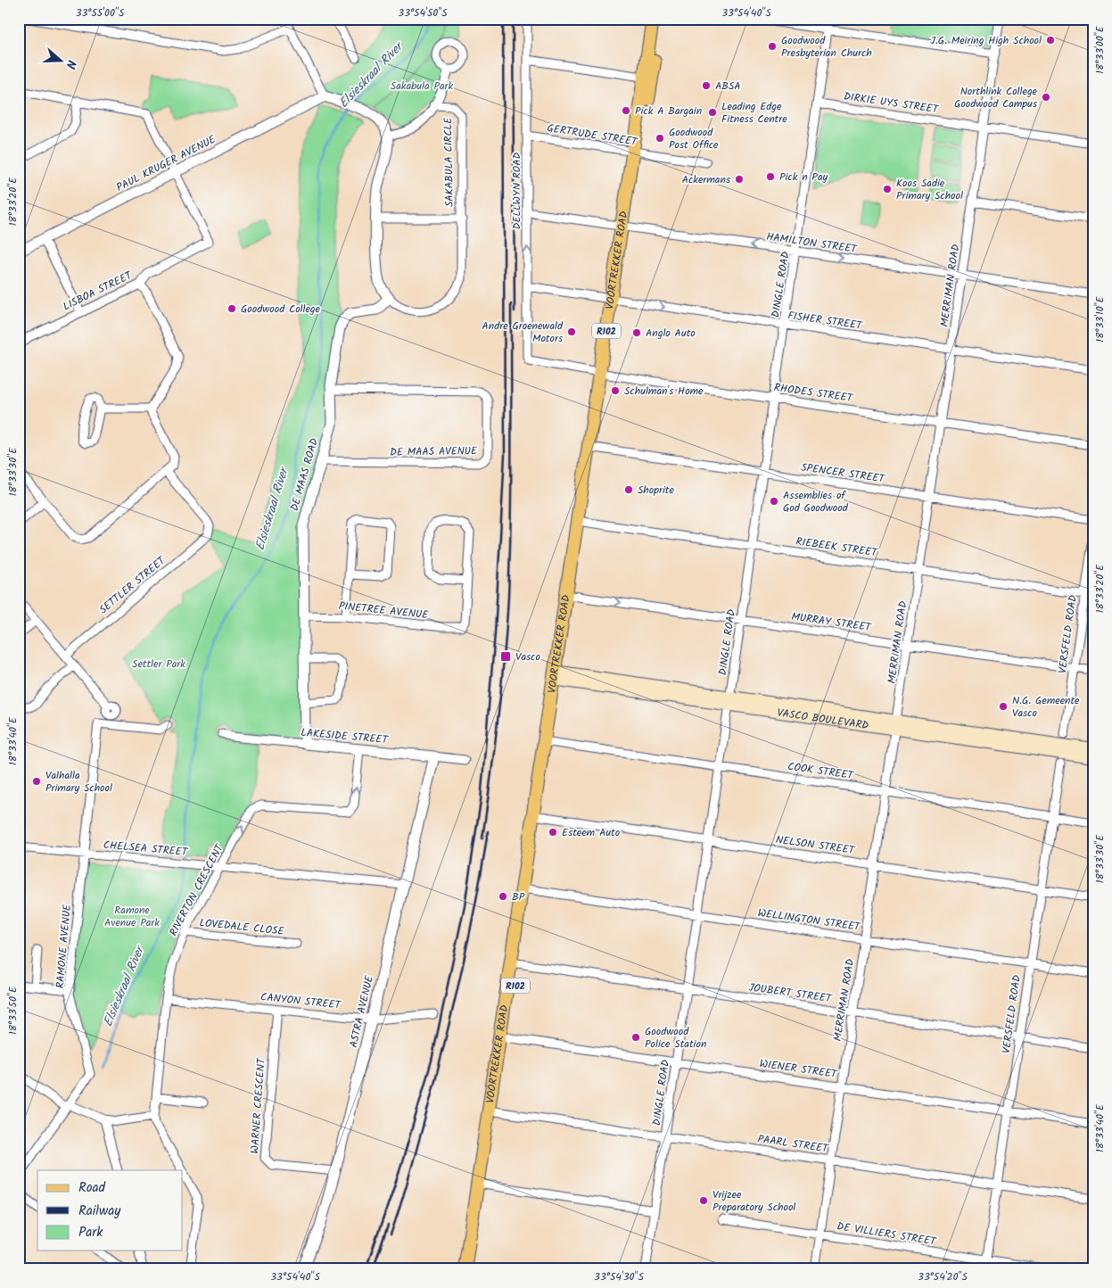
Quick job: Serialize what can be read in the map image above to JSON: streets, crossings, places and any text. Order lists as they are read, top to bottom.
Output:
{
  "streets": {
    "main road": ["VOORTREKKER ROAD", "R102", "VASCO BOULEVARD"],
    "street": [
      "DIRKIE UYS STREET",
      "GERTRUDE STREET",
      "SAKABULA CIRCLE",
      "PAUL KRUGER AVENUE",
      "DELLWYN ROAD",
      "HAMILTON STREET",
      "DINGLE ROAD",
      "MERRIMAN ROAD",
      "LISBOA STREET",
      "FISHER STREET",
      "RHODES STREET",
      "DE MAAS AVENUE",
      "SPENCER STREET",
      "DE MAAS ROAD",
      "RIEBEEK STREET",
      "SETTLER STREET",
      "PINETREE AVENUE",
      "MURRAY STREET",
      "VERSFELD ROAD",
      "LAKESIDE STREET",
      "COOK STREET",
      "NELSON STREET",
      "CHELSEA STREET",
      "RIVERTON CRESCENT",
      "WELLINGTON STREET",
      "LOVEDALE CLOSE",
      "RAMONE AVENUE",
      "JOUBERT STREET",
      "CANYON STREET",
      "ASTRA AVENUE",
      "WIENER STREET",
      "WARNER CRESCENT",
      "PAARL STREET",
      "DE VILLIERS STREET"
    ]
  },
  "crossings": [
    ["DIRKIE UYS STREET", "DINGLE ROAD"],
    ["DIRKIE UYS STREET", "MERRIMAN ROAD"],
    ["GERTRUDE STREET", "DELLWYN ROAD"],
    ["GERTRUDE STREET", "VOORTREKKER ROAD"],
    ["SAKABULA CIRCLE", "DE MAAS ROAD"],
    ["PAUL KRUGER AVENUE", "LISBOA STREET"],
    ["DELLWYN ROAD", "HAMILTON STREET"],
    ["DELLWYN ROAD", "FISHER STREET"],
    ["DELLWYN ROAD", "RHODES STREET"],
    ["HAMILTON STREET", "VOORTREKKER ROAD"],
    ["HAMILTON STREET", "DINGLE ROAD"],
    ["HAMILTON STREET", "MERRIMAN ROAD"],
    ["VOORTREKKER ROAD", "FISHER STREET"],
    ["VOORTREKKER ROAD", "RHODES STREET"],
    ["VOORTREKKER ROAD", "SPENCER STREET"],
    ["VOORTREKKER ROAD", "RIEBEEK STREET"],
    ["VOORTREKKER ROAD", "MURRAY STREET"],
    ["VOORTREKKER ROAD", "VASCO BOULEVARD"],
    ["VOORTREKKER ROAD", "COOK STREET"],
    ["VOORTREKKER ROAD", "NELSON STREET"],
    ["VOORTREKKER ROAD", "WELLINGTON STREET"],
    ["VOORTREKKER ROAD", "JOUBERT STREET"],
    ["VOORTREKKER ROAD", "WIENER STREET"],
    ["VOORTREKKER ROAD", "PAARL STREET"],
    ["DINGLE ROAD", "FISHER STREET"],
    ["DINGLE ROAD", "RHODES STREET"],
    ["DINGLE ROAD", "SPENCER STREET"],
    ["DINGLE ROAD", "RIEBEEK STREET"],
    ["DINGLE ROAD", "MURRAY STREET"],
    ["DINGLE ROAD", "VASCO BOULEVARD"],
    ["DINGLE ROAD", "COOK STREET"],
    ["DINGLE ROAD", "NELSON STREET"],
    ["DINGLE ROAD", "WELLINGTON STREET"],
    ["DINGLE ROAD", "JOUBERT STREET"],
    ["DINGLE ROAD", "WIENER STREET"],
    ["DINGLE ROAD", "PAARL STREET"],
    ["MERRIMAN ROAD", "FISHER STREET"],
    ["MERRIMAN ROAD", "RHODES STREET"],
    ["MERRIMAN ROAD", "SPENCER STREET"],
    ["MERRIMAN ROAD", "RIEBEEK STREET"],
    ["MERRIMAN ROAD", "MURRAY STREET"],
    ["MERRIMAN ROAD", "VASCO BOULEVARD"],
    ["MERRIMAN ROAD", "COOK STREET"],
    ["MERRIMAN ROAD", "NELSON STREET"],
    ["MERRIMAN ROAD", "WELLINGTON STREET"],
    ["MERRIMAN ROAD", "JOUBERT STREET"],
    ["MERRIMAN ROAD", "WIENER STREET"],
    ["MERRIMAN ROAD", "PAARL STREET"],
    ["MERRIMAN ROAD", "DE VILLIERS STREET"],
    ["DE MAAS AVENUE", "DE MAAS ROAD"],
    ["DE MAAS ROAD", "PINETREE AVENUE"],
    ["DE MAAS ROAD", "LAKESIDE STREET"],
    ["RIEBEEK STREET", "VERSFELD ROAD"],
    ["MURRAY STREET", "VERSFELD ROAD"],
    ["VERSFELD ROAD", "COOK STREET"],
    ["VERSFELD ROAD", "NELSON STREET"],
    ["VERSFELD ROAD", "WELLINGTON STREET"],
    ["VERSFELD ROAD", "JOUBERT STREET"],
    ["VERSFELD ROAD", "WIENER STREET"],
    ["VERSFELD ROAD", "PAARL STREET"],
    ["VERSFELD ROAD", "DE VILLIERS STREET"],
    ["LAKESIDE STREET", "RIVERTON CRESCENT"],
    ["LAKESIDE STREET", "ASTRA AVENUE"],
    ["CHELSEA STREET", "RIVERTON CRESCENT"],
    ["CHELSEA STREET", "RAMONE AVENUE"],
    ["CHELSEA STREET", "ASTRA AVENUE"],
    ["RIVERTON CRESCENT", "LOVEDALE CLOSE"],
    ["RIVERTON CRESCENT", "CANYON STREET"],
    ["CANYON STREET", "ASTRA AVENUE"],
    ["CANYON STREET", "WARNER CRESCENT"],
    ["ASTRA AVENUE", "WARNER CRESCENT"]
  ],
  "water": ["Elsieskraal River"],
  "parks": ["Sakabula Park", "Settler Park", "Ramone Avenue Park"],
  "places": {
    "other": [
      "J.G. Meiring High School",
      "Goodwood Presbyterian Church",
      "ABSA",
      "Northlink College Goodwood Campus",
      "Pick A Bargain",
      "Leading Edge Fitness Centre",
      "Goodwood Post Office",
      "Pick n Pay",
      "Ackermans",
      "Koos Sadie Primary School",
      "Goodwood College",
      "Andre Groenewald Motors",
      "Anglo Auto",
      "Schulman's Home",
      "Shoprite",
      "Assemblies of God Goodwood",
      "N.G. Gemeente Vasco",
      "Valhalla Primary School",
      "Esteem Auto",
      "BP",
      "Goodwood Police Station",
      "Vrijzee Preparatory School"
    ],
    "transit": ["Vasco"]
  },
  "legend": ["Road", "Railway", "Park"],
  "north": "right",
  "coordinates": [
    "33°55'00\"S",
    "33°54'50\"S",
    "33°54'40\"S",
    "18°33'00\"E",
    "18°33'20\"E",
    "18°33'10\"E",
    "18°33'30\"E",
    "18°33'40\"E",
    "18°33'50\"E",
    "33°54'30\"S",
    "33°54'20\"S"
  ]
}
